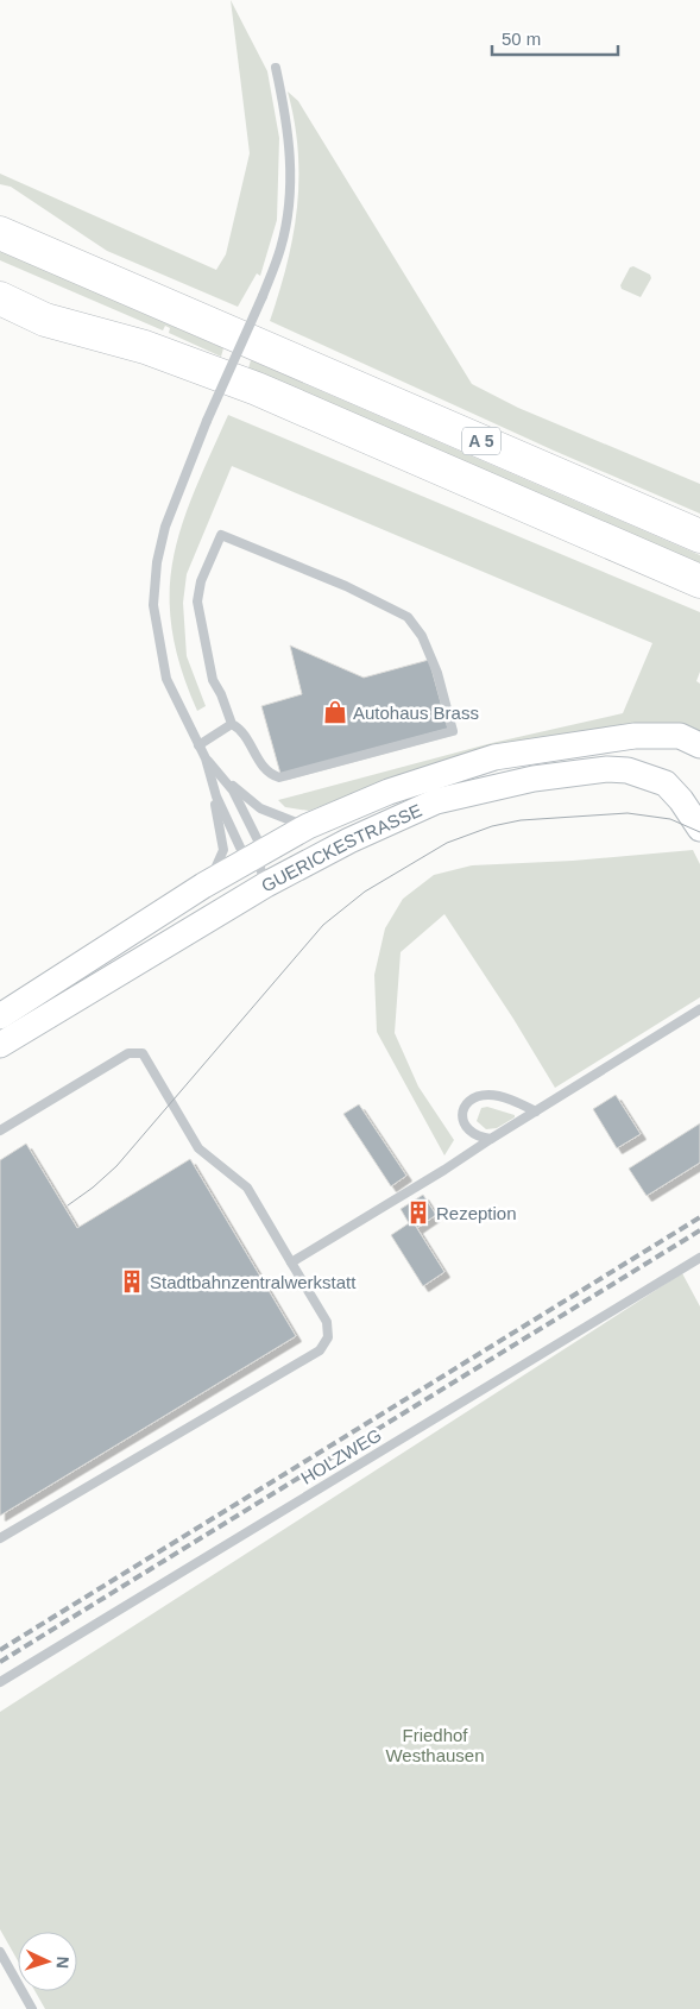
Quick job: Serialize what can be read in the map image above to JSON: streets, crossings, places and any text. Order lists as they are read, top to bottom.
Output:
{
  "streets": {
    "highway": ["A 5"],
    "main road": ["GUERICKESTRASSE"],
    "lane": ["HOLZWEG"]
  },
  "parks": ["Friedhof Westhausen"],
  "places": {
    "shop": ["Autohaus Brass"],
    "building": ["Rezeption", "Stadtbahnzentralwerkstatt"]
  },
  "scale_bar": "50 m",
  "north": "right"
}
